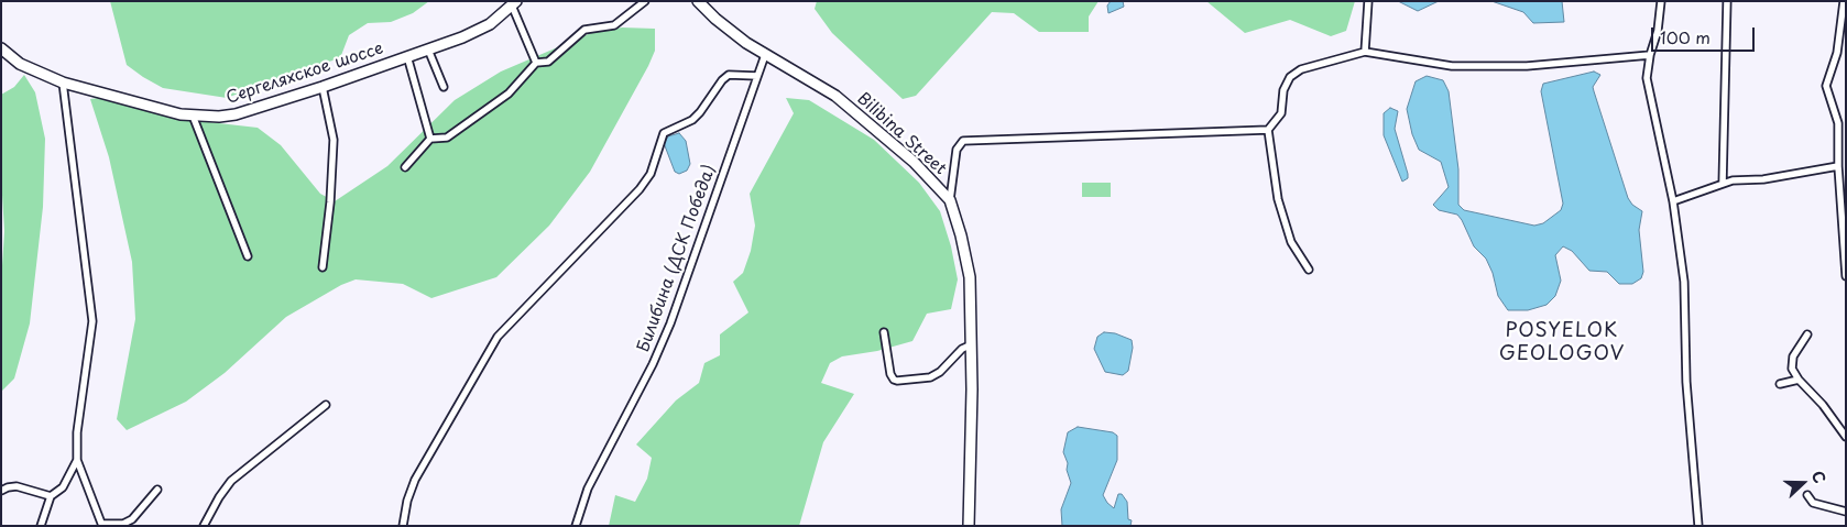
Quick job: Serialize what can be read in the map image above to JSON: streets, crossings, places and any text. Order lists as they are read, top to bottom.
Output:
{
  "streets": {
    "main road": ["Сергеляхское шоссе", "Bilibina Street"],
    "street": ["Билибина (ДСК Победа)"]
  },
  "crossings": [
    ["Bilibina Street", "Билибина (ДСК Победа)"]
  ],
  "districts": ["POSYELOK GEOLOGOV"],
  "scale_bar": "100 m",
  "north": "right"
}
